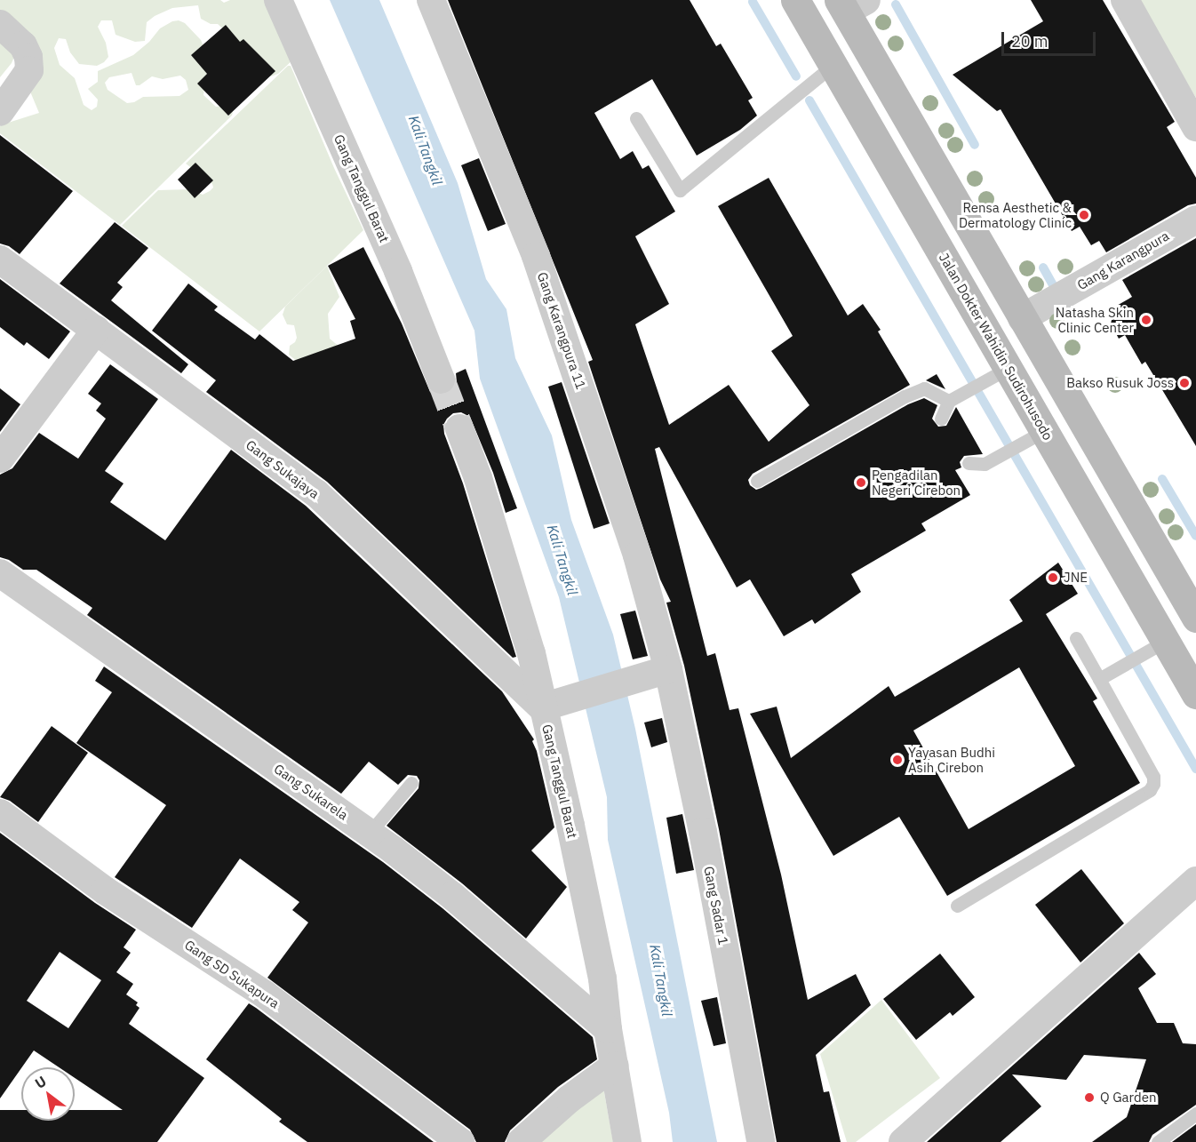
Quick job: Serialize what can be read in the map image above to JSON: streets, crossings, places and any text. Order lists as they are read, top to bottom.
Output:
{
  "streets": {
    "main road": ["Jalan Dokter Wahidin Sudirohusodo"],
    "street": [
      "Gang Tanggul Barat",
      "Gang Karangpura",
      "Gang Karangpura 11",
      "Gang Sukajaya",
      "Gang Sukarela",
      "Gang Sadar 1",
      "Gang SD Sukapura"
    ]
  },
  "crossings": [
    ["Gang Tanggul Barat", "Gang Sukajaya"],
    ["Gang Tanggul Barat", "Gang Sukarela"],
    ["Gang Karangpura 11", "Gang Sadar 1"]
  ],
  "water": ["Kali Tangkil"],
  "places": [
    "Rensa Aesthetic & Dermatology Clinic",
    "Natasha Skin Clinic Center",
    "Bakso Rusuk Joss",
    "Pengadilan Negeri Cirebon",
    "JNE",
    "Yayasan Budhi Asih Cirebon",
    "Q Garden"
  ],
  "scale_bar": "20 m",
  "north": "top left"
}
